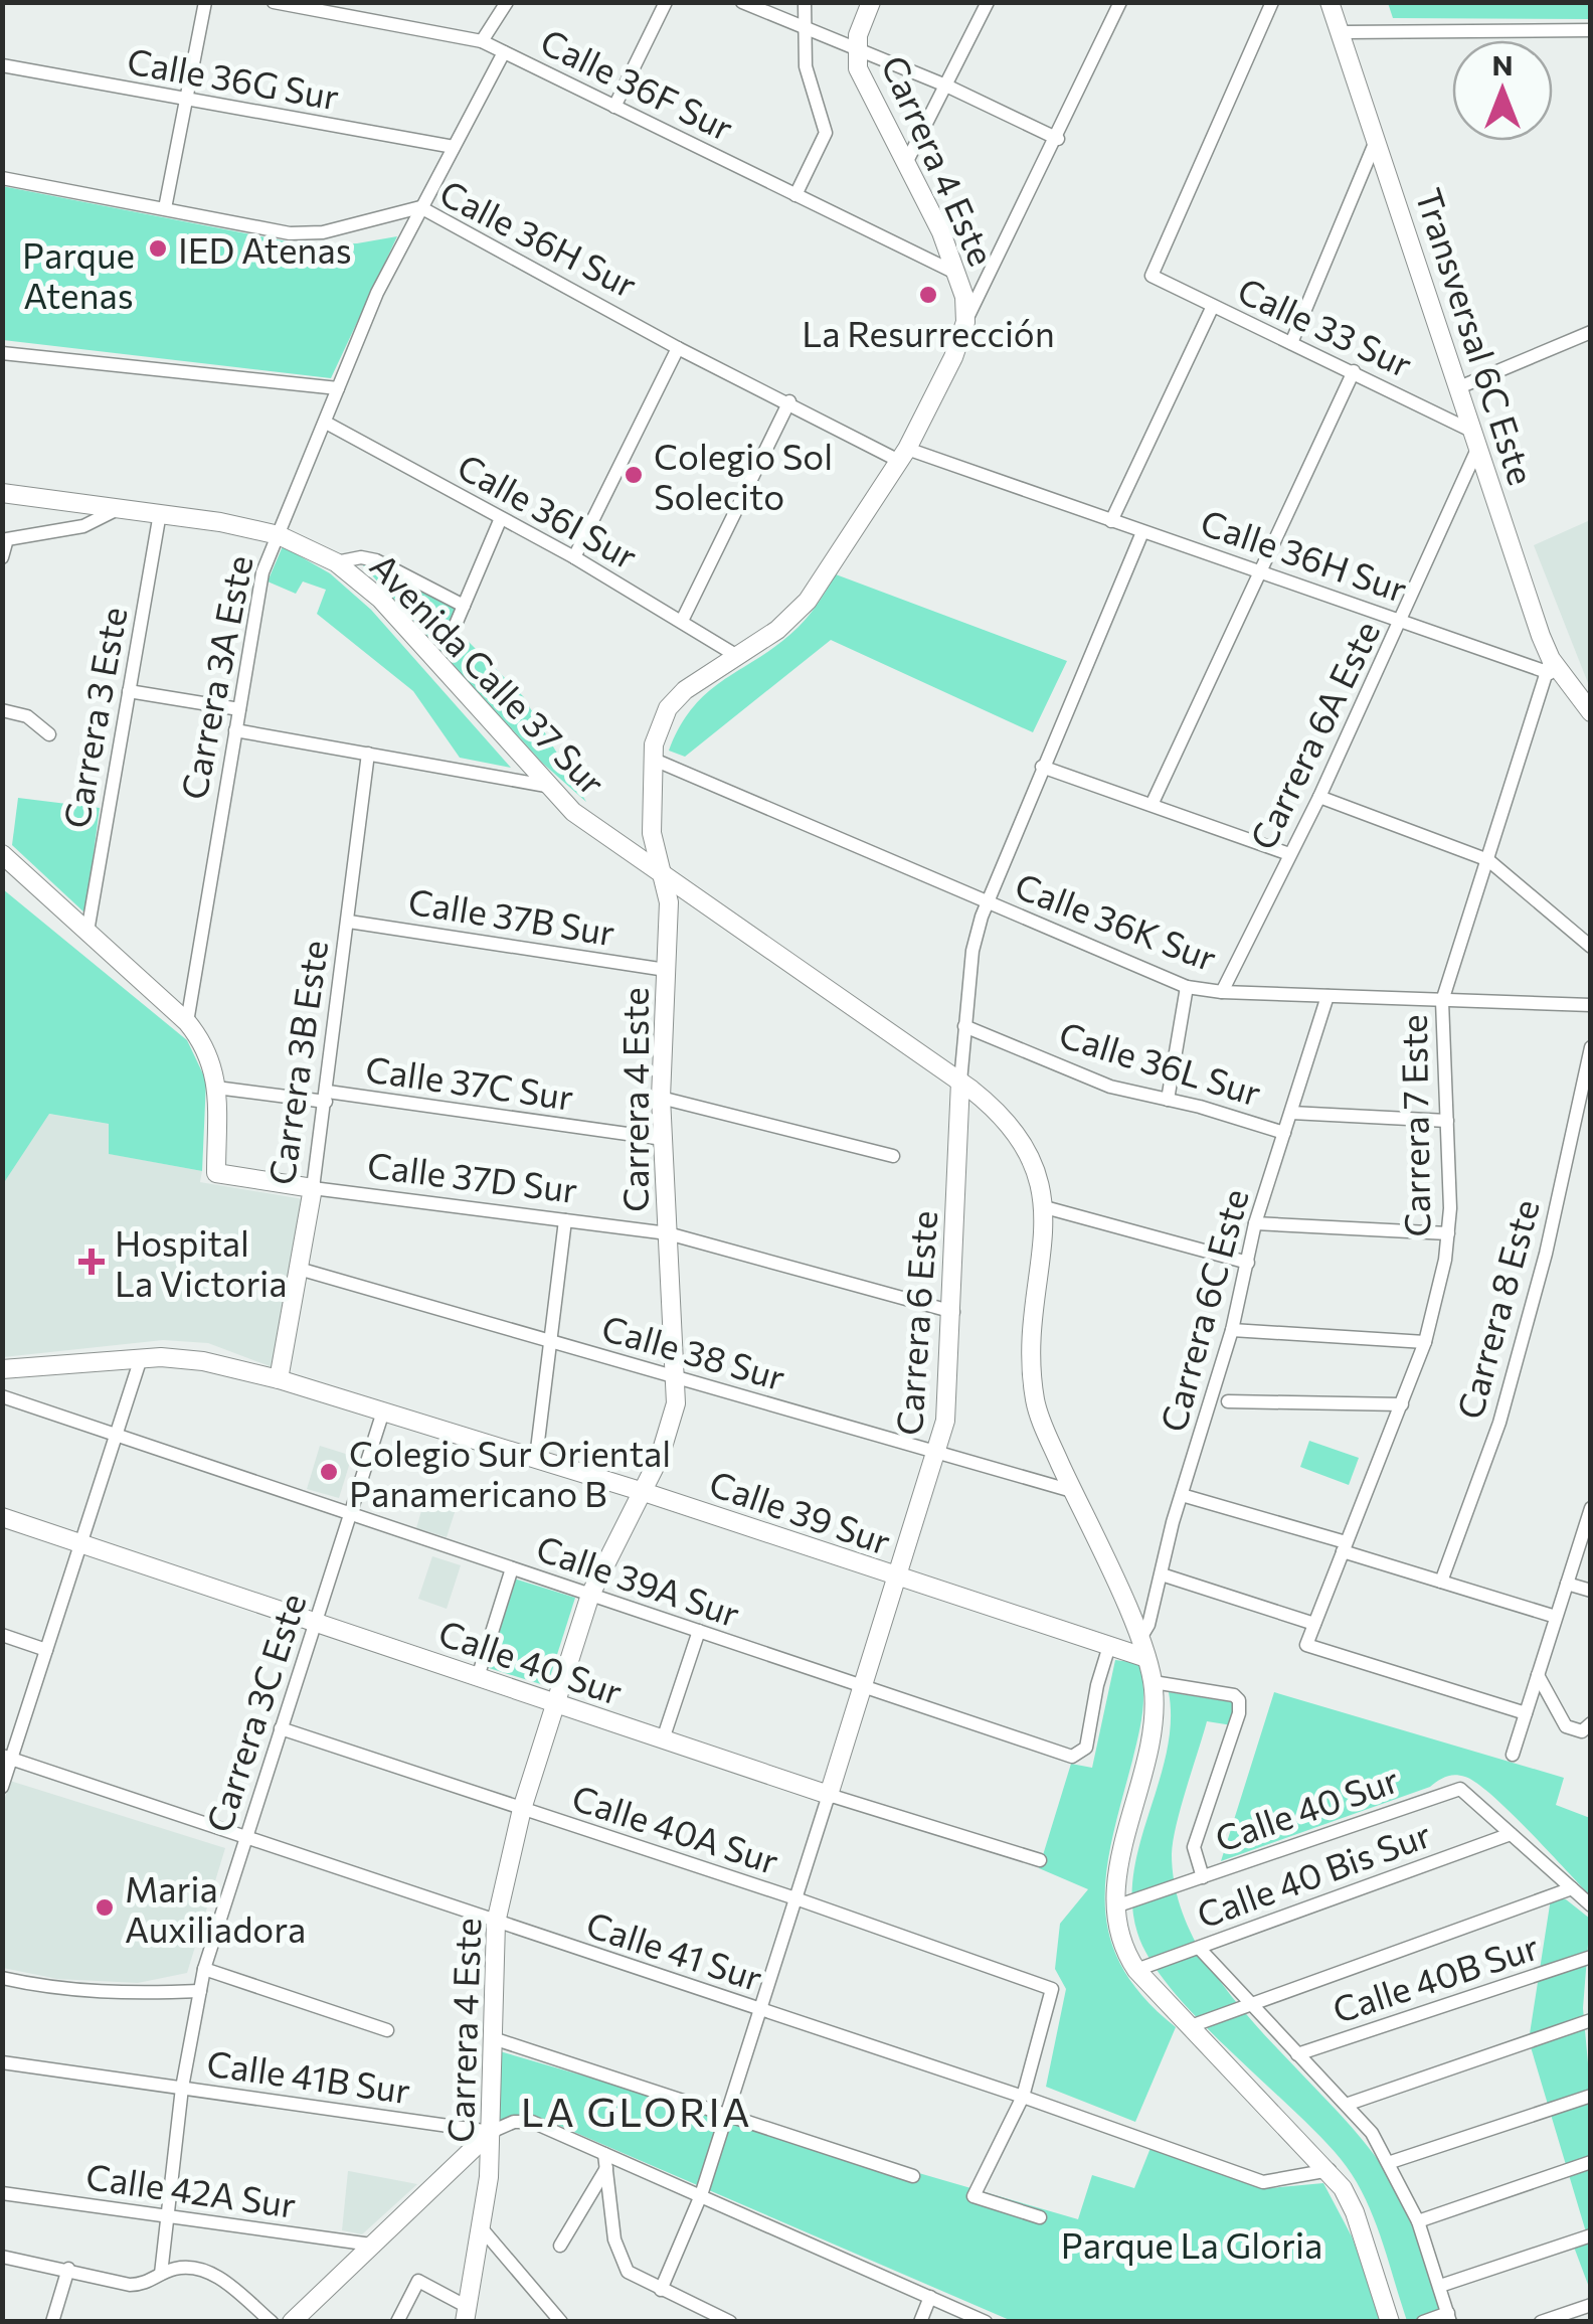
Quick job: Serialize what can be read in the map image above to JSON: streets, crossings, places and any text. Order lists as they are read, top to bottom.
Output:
{
  "streets": {
    "street": [
      "Calle 36G Sur",
      "Calle 36F Sur",
      "Carrera 4 Este",
      "Calle 36H Sur",
      "Calle 33 Sur",
      "Transversal 6C Este",
      "Calle 36I Sur",
      "Avenida Calle 37 Sur",
      "Carrera 3A Este",
      "Carrera 3 Este",
      "Carrera 6A Este",
      "Calle 37B Sur",
      "Calle 36K Sur",
      "Carrera 3B Este",
      "Calle 36L Sur",
      "Calle 37C Sur",
      "Carrera 7 Este",
      "Calle 37D Sur",
      "Carrera 8 Este",
      "Carrera 6C Este",
      "Carrera 6 Este",
      "Calle 38 Sur",
      "Calle 39 Sur",
      "Calle 39A Sur",
      "Calle 40 Sur",
      "Carrera 3C Este",
      "Calle 40A Sur",
      "Calle 40 Bis Sur",
      "Calle 41 Sur",
      "Calle 40B Sur",
      "Calle 41B Sur",
      "Calle 42A Sur"
    ]
  },
  "crossings": [
    ["Calle 36G Sur", "Carrera 3A Este"],
    ["Calle 36F Sur", "Carrera 4 Este"],
    ["Calle 36F Sur", "Carrera 3A Este"],
    ["Carrera 4 Este", "Calle 36H Sur"],
    ["Carrera 4 Este", "Calle 36I Sur"],
    ["Carrera 4 Este", "Avenida Calle 37 Sur"],
    ["Carrera 4 Este", "Calle 37B Sur"],
    ["Carrera 4 Este", "Calle 36K Sur"],
    ["Carrera 4 Este", "Calle 37C Sur"],
    ["Carrera 4 Este", "Calle 37D Sur"],
    ["Carrera 4 Este", "Calle 38 Sur"],
    ["Carrera 4 Este", "Calle 39 Sur"],
    ["Carrera 4 Este", "Calle 39A Sur"],
    ["Carrera 4 Este", "Calle 40 Sur"],
    ["Carrera 4 Este", "Calle 40A Sur"],
    ["Carrera 4 Este", "Calle 41 Sur"],
    ["Carrera 4 Este", "Calle 41B Sur"],
    ["Calle 36H Sur", "Transversal 6C Este"],
    ["Calle 36H Sur", "Carrera 3A Este"],
    ["Calle 36H Sur", "Carrera 6A Este"],
    ["Calle 36H Sur", "Carrera 7 Este"],
    ["Calle 36H Sur", "Carrera 6 Este"],
    ["Calle 33 Sur", "Transversal 6C Este"],
    ["Calle 33 Sur", "Carrera 6A Este"],
    ["Transversal 6C Este", "Carrera 6A Este"],
    ["Transversal 6C Este", "Carrera 7 Este"],
    ["Calle 36I Sur", "Carrera 3A Este"],
    ["Avenida Calle 37 Sur", "Carrera 3A Este"],
    ["Avenida Calle 37 Sur", "Carrera 3 Este"],
    ["Avenida Calle 37 Sur", "Carrera 6 Este"],
    ["Carrera 6A Este", "Calle 36K Sur"],
    ["Calle 37B Sur", "Carrera 3B Este"],
    ["Calle 36K Sur", "Carrera 7 Este"],
    ["Calle 36K Sur", "Carrera 6C Este"],
    ["Calle 36K Sur", "Carrera 6 Este"],
    ["Carrera 3B Este", "Calle 37C Sur"],
    ["Carrera 3B Este", "Calle 37D Sur"],
    ["Carrera 3B Este", "Calle 38 Sur"],
    ["Carrera 3B Este", "Calle 39 Sur"],
    ["Calle 36L Sur", "Carrera 7 Este"],
    ["Calle 36L Sur", "Carrera 6C Este"],
    ["Calle 36L Sur", "Carrera 6 Este"],
    ["Calle 37C Sur", "Calle 37D Sur"],
    ["Calle 37D Sur", "Carrera 6 Este"],
    ["Carrera 6C Este", "Calle 39 Sur"],
    ["Carrera 6 Este", "Calle 38 Sur"],
    ["Carrera 6 Este", "Calle 39 Sur"],
    ["Carrera 6 Este", "Calle 39A Sur"],
    ["Carrera 6 Este", "Calle 40 Sur"],
    ["Carrera 6 Este", "Calle 40A Sur"],
    ["Carrera 6 Este", "Calle 41 Sur"],
    ["Carrera 6 Este", "Calle 41B Sur"],
    ["Calle 39 Sur", "Calle 39A Sur"],
    ["Calle 39 Sur", "Carrera 3C Este"],
    ["Calle 39A Sur", "Carrera 3C Este"],
    ["Calle 40 Sur", "Carrera 3C Este"],
    ["Calle 40 Sur", "Calle 40 Bis Sur"],
    ["Carrera 3C Este", "Calle 40A Sur"],
    ["Carrera 3C Este", "Calle 41 Sur"],
    ["Carrera 3C Este", "Calle 41B Sur"],
    ["Carrera 3C Este", "Calle 42A Sur"],
    ["Calle 40A Sur", "Calle 41 Sur"]
  ],
  "districts": ["LA GLORIA"],
  "parks": ["Parque Atenas", "Parque La Gloria"],
  "places": {
    "other": [
      "IED Atenas",
      "La Resurrección",
      "Colegio Sol Solecito",
      "Colegio Sur Oriental Panamericano B",
      "Maria Auxiliadora"
    ],
    "health": ["Hospital La Victoria"]
  },
  "north": "top"
}
